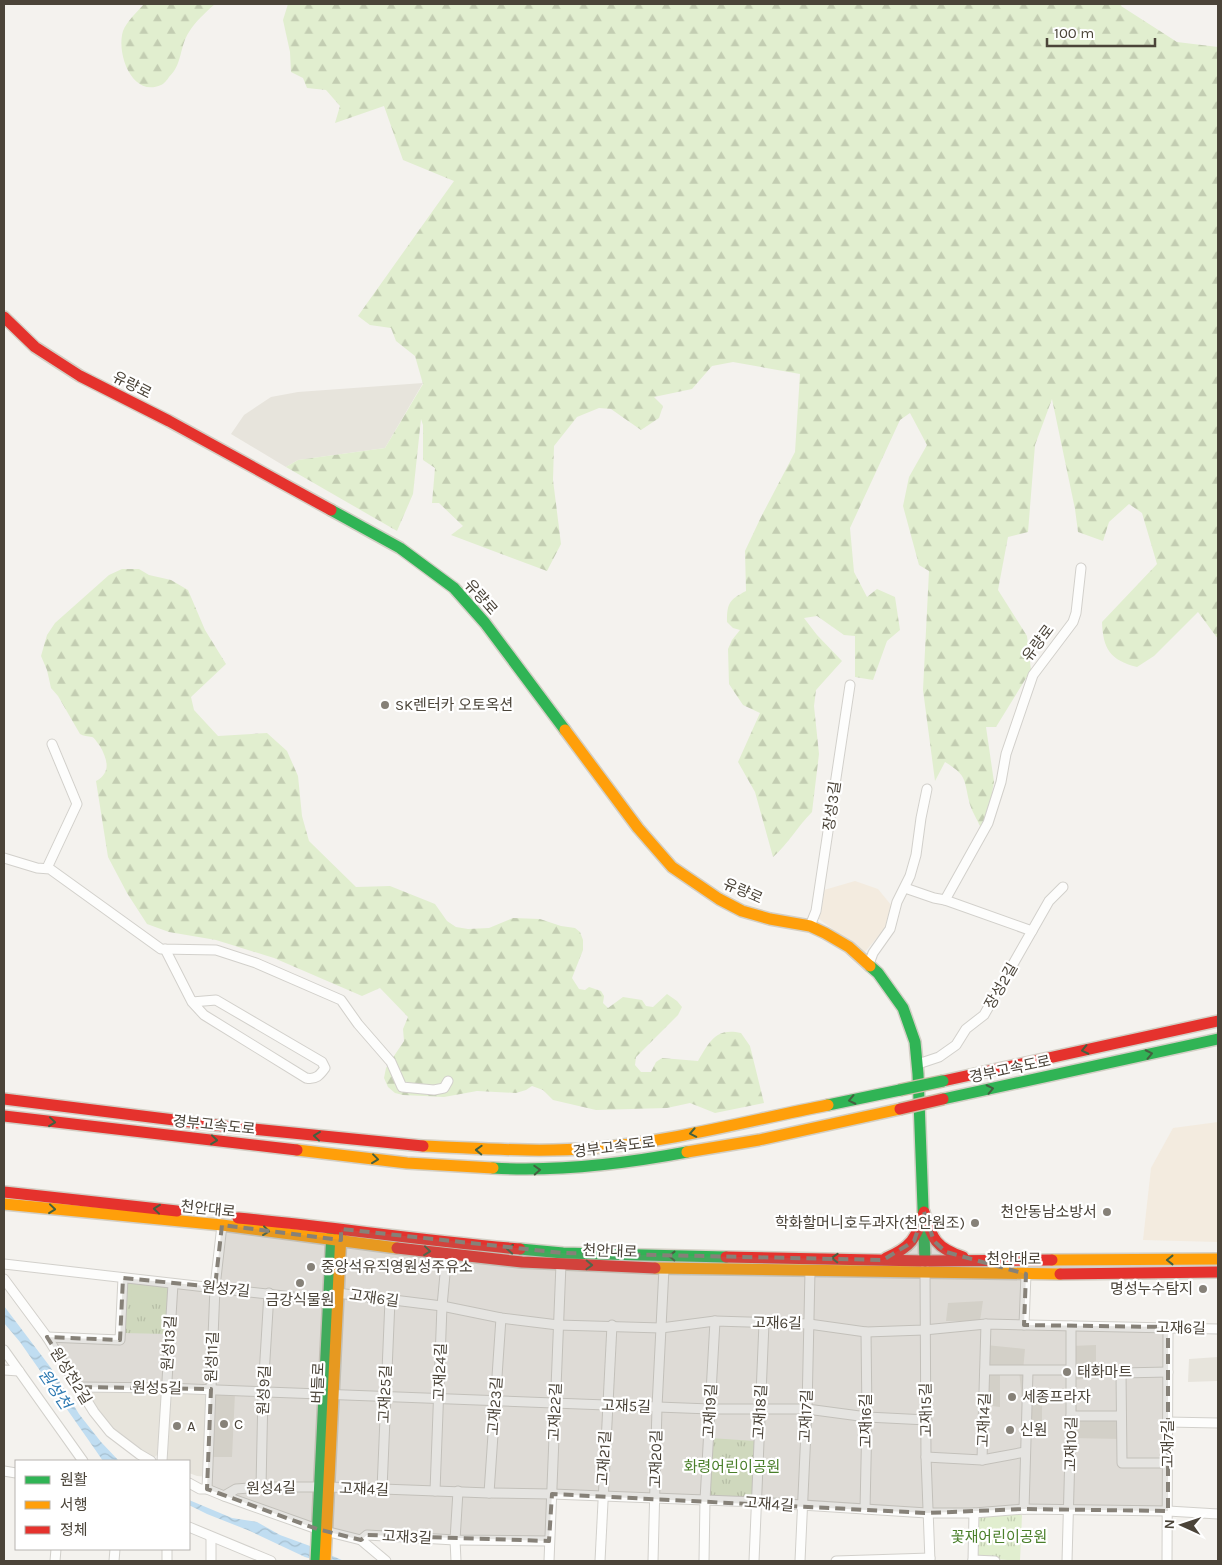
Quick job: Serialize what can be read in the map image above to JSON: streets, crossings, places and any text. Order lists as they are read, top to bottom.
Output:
{
  "streets": {
    "main road": [
      "유량로",
      "경부고속도로",
      "천안대로",
      "버들로"
    ],
    "street": [
      "장성3길",
      "장성2길",
      "원성7길",
      "고재6길",
      "원성13길",
      "원성11길",
      "고재24길",
      "원성천2길",
      "원성5길",
      "원성9길",
      "고재25길",
      "고재23길",
      "고재5길",
      "고재15길",
      "고재19길",
      "고재22길",
      "고재18길",
      "고재17길",
      "고재14길",
      "고재16길",
      "고재10길",
      "고재7길",
      "고재21길",
      "고재20길",
      "원성4길",
      "고재4길",
      "고재3길"
    ]
  },
  "crossings": [
    ["유량로", "장성3길"],
    ["유량로", "장성2길"],
    ["유량로", "천안대로"],
    ["유량로", "고재15길"],
    ["천안대로", "원성11길"],
    ["천안대로", "고재24길"],
    ["천안대로", "버들로"],
    ["천안대로", "고재15길"],
    ["천안대로", "고재22길"],
    ["천안대로", "고재17길"],
    ["천안대로", "고재20길"],
    ["원성7길", "원성13길"],
    ["원성7길", "원성11길"],
    ["원성7길", "버들로"],
    ["원성7길", "원성9길"],
    ["고재6길", "고재24길"],
    ["고재6길", "버들로"],
    ["고재6길", "고재25길"],
    ["고재6길", "고재23길"],
    ["고재6길", "고재15길"],
    ["고재6길", "고재19길"],
    ["고재6길", "고재22길"],
    ["고재6길", "고재18길"],
    ["고재6길", "고재17길"],
    ["고재6길", "고재14길"],
    ["고재6길", "고재16길"],
    ["고재6길", "고재10길"],
    ["고재6길", "고재7길"],
    ["고재6길", "고재21길"],
    ["고재6길", "고재20길"],
    ["원성13길", "원성5길"],
    ["원성11길", "원성5길"],
    ["고재24길", "고재5길"],
    ["고재24길", "고재4길"],
    ["원성천2길", "원성5길"],
    ["버들로", "원성5길"],
    ["버들로", "고재5길"],
    ["버들로", "원성4길"],
    ["버들로", "고재4길"],
    ["원성5길", "원성9길"],
    ["원성5길", "고재5길"],
    ["원성9길", "원성4길"],
    ["고재25길", "고재5길"],
    ["고재25길", "고재4길"],
    ["고재23길", "고재5길"],
    ["고재23길", "고재4길"],
    ["고재5길", "고재15길"],
    ["고재5길", "고재19길"],
    ["고재5길", "고재22길"],
    ["고재5길", "고재18길"],
    ["고재5길", "고재17길"],
    ["고재5길", "고재16길"],
    ["고재5길", "고재21길"],
    ["고재5길", "고재20길"],
    ["고재15길", "고재14길"],
    ["고재15길", "고재4길"],
    ["고재19길", "고재4길"],
    ["고재22길", "고재4길"],
    ["고재22길", "고재3길"],
    ["고재18길", "고재4길"],
    ["고재17길", "고재4길"],
    ["고재16길", "고재4길"],
    ["고재10길", "고재4길"],
    ["고재7길", "고재4길"],
    ["고재21길", "고재4길"],
    ["고재20길", "고재4길"],
    ["원성4길", "고재4길"]
  ],
  "water": ["원성천"],
  "parks": ["화령어린이공원", "꽃재어린이공원"],
  "places": [
    "SK렌터카 오토옥션",
    "천안동남소방서",
    "학화할머니호두과자(천안원조)",
    "중앙석유직영원성주유소",
    "금강식물원",
    "명성누수탐지",
    "태화마트",
    "세종프라자",
    "C",
    "A",
    "신원"
  ],
  "legend": ["원활", "서행", "정체"],
  "scale_bar": "100 m",
  "north": "left"
}
